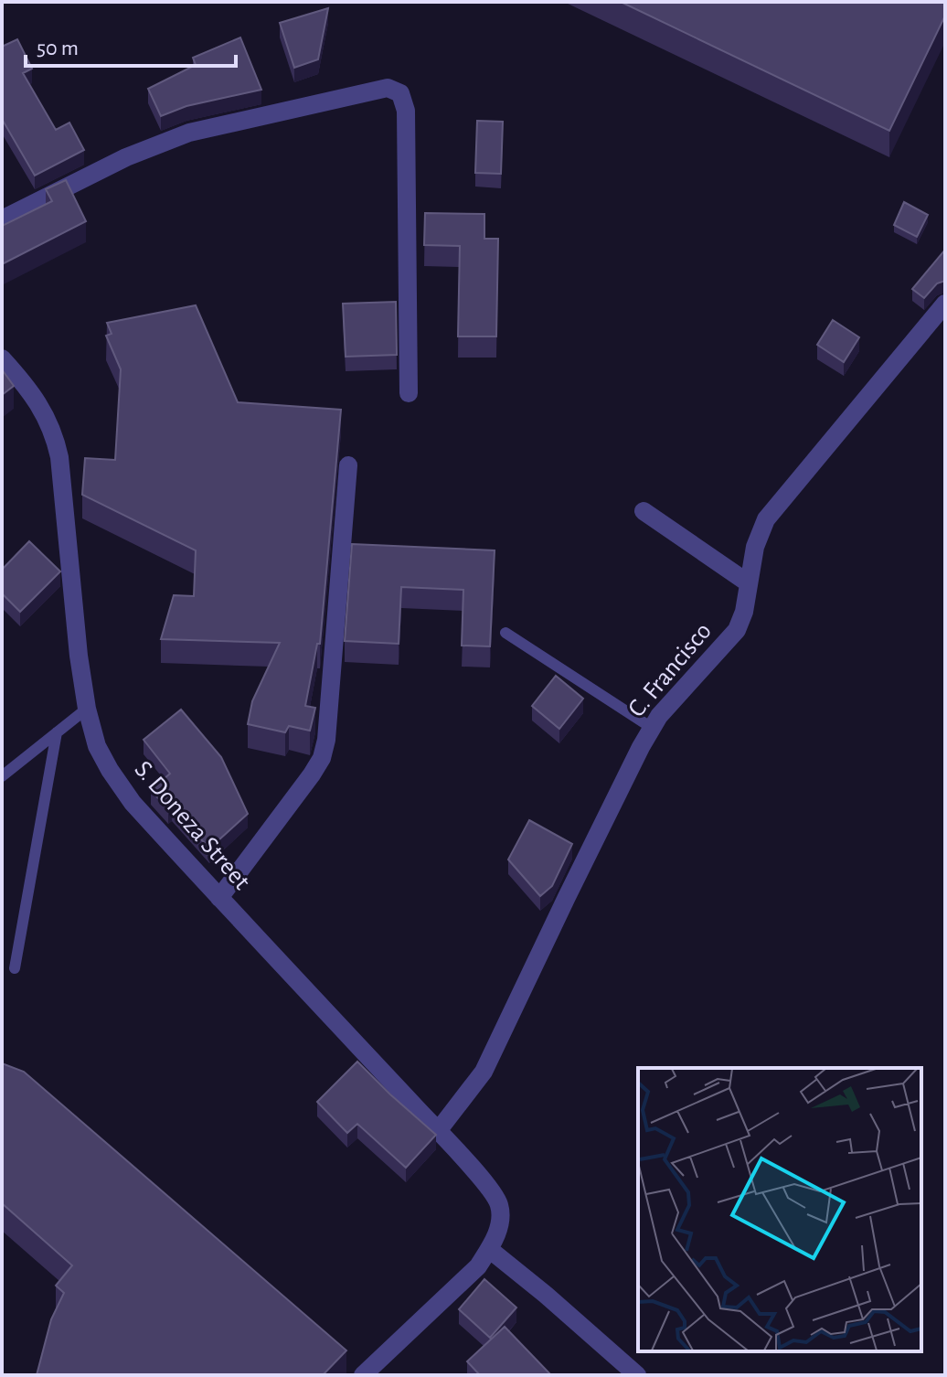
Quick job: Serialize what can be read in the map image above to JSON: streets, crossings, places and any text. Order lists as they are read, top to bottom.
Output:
{
  "streets": {
    "street": ["C. Francisco", "S. Doneza Street"]
  },
  "crossings": [
    ["C. Francisco", "S. Doneza Street"]
  ],
  "scale_bar": "50 m"
}
